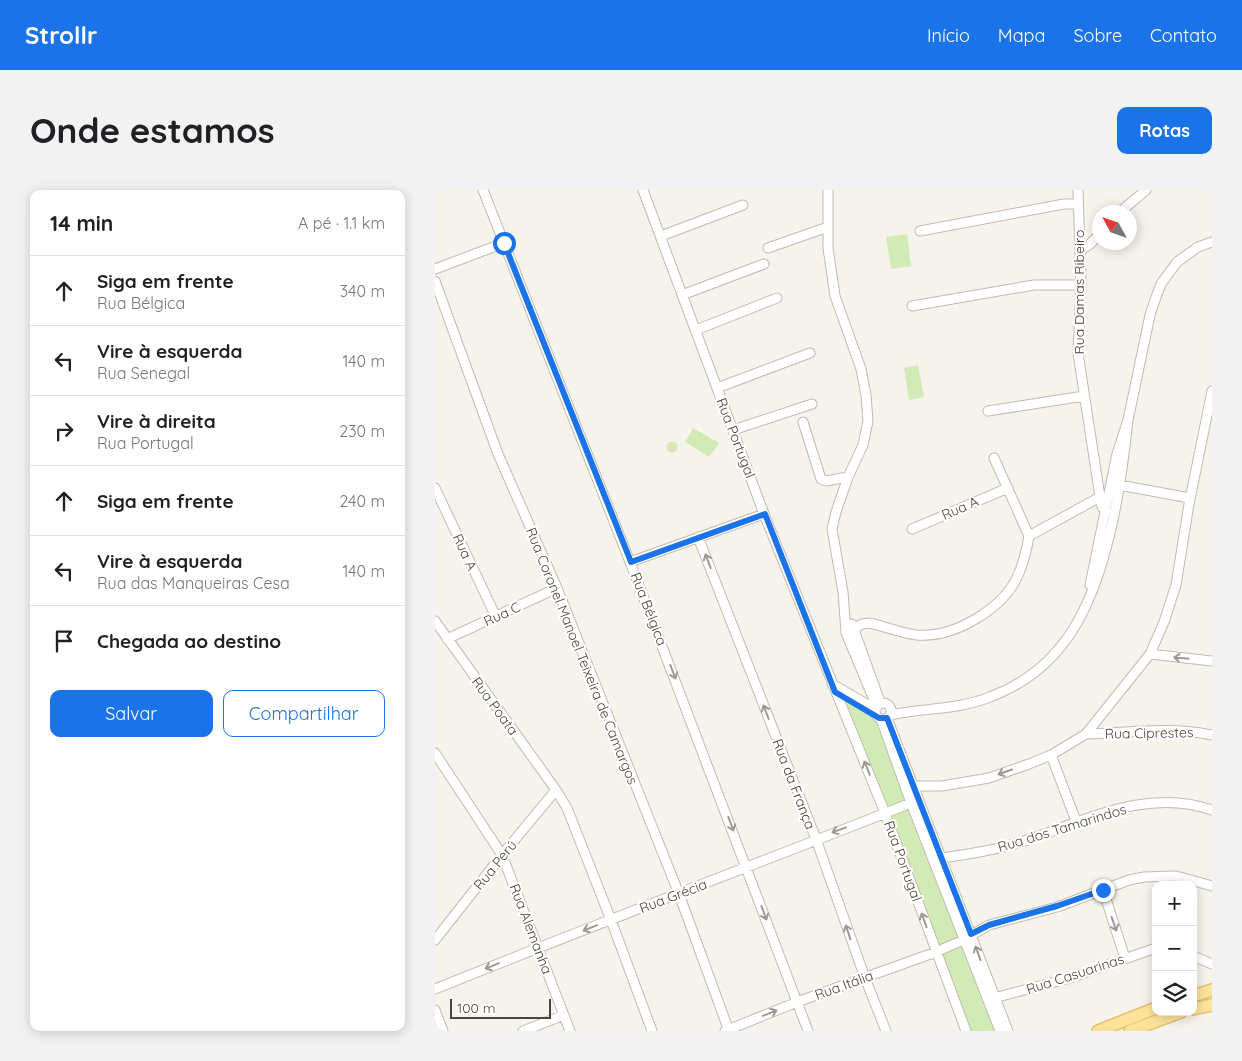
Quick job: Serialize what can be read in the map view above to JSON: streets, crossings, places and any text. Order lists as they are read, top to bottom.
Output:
{
  "streets": {
    "street": [
      "Rua Damas Ribeiro",
      "Rua Portugal",
      "Rua A",
      "Rua Bélgica",
      "Rua C",
      "Rua Coronel Manoel Teixeira de Camargos",
      "Rua Poata",
      "Rua Ciprestes",
      "Rua da França",
      "Rua dos Tamarindos",
      "Rua Perú",
      "Rua Grécia",
      "Rua Alemanha",
      "Rua Casuarinas",
      "Rua Itália"
    ]
  },
  "crossings": [
    ["Rua Portugal", "Rua Grécia"],
    ["Rua Portugal", "Rua Itália"],
    ["Rua A", "Rua C"],
    ["Rua Bélgica", "Rua Grécia"],
    ["Rua Bélgica", "Rua Itália"],
    ["Rua C", "Rua Coronel Manoel Teixeira de Camargos"],
    ["Rua C", "Rua Poata"],
    ["Rua Coronel Manoel Teixeira de Camargos", "Rua Grécia"],
    ["Rua Coronel Manoel Teixeira de Camargos", "Rua Itália"],
    ["Rua Poata", "Rua Perú"],
    ["Rua Poata", "Rua Grécia"],
    ["Rua da França", "Rua Grécia"],
    ["Rua da França", "Rua Itália"],
    ["Rua Perú", "Rua Alemanha"],
    ["Rua Grécia", "Rua Alemanha"]
  ],
  "one_way": ["Rua Bélgica", "Rua da França", "Rua Grécia"],
  "scale_bar": "100 m",
  "north": "top left",
  "page": {
    "header": "Strollr",
    "nav": [
      "Início",
      "Mapa",
      "Sobre",
      "Contato"
    ],
    "buttons": [
      "Rotas",
      ["Salvar", "Compartilhar"]
    ],
    "title": "Onde estamos",
    "heading": ["14 min", "A pé · 1.1 km"],
    "list": [
      ["Siga em frente", "Rua Bélgica", "340 m"],
      ["Vire à esquerda", "Rua Senegal", "140 m"],
      ["Vire à direita", "Rua Portugal", "230 m"],
      ["Siga em frente", "240 m"],
      ["Vire à esquerda", "Rua das Manqueiras Cesa", "140 m"],
      "Chegada ao destino"
    ],
    "map_buttons": ["+", "−"],
    "scale": "100 m"
  }
}
